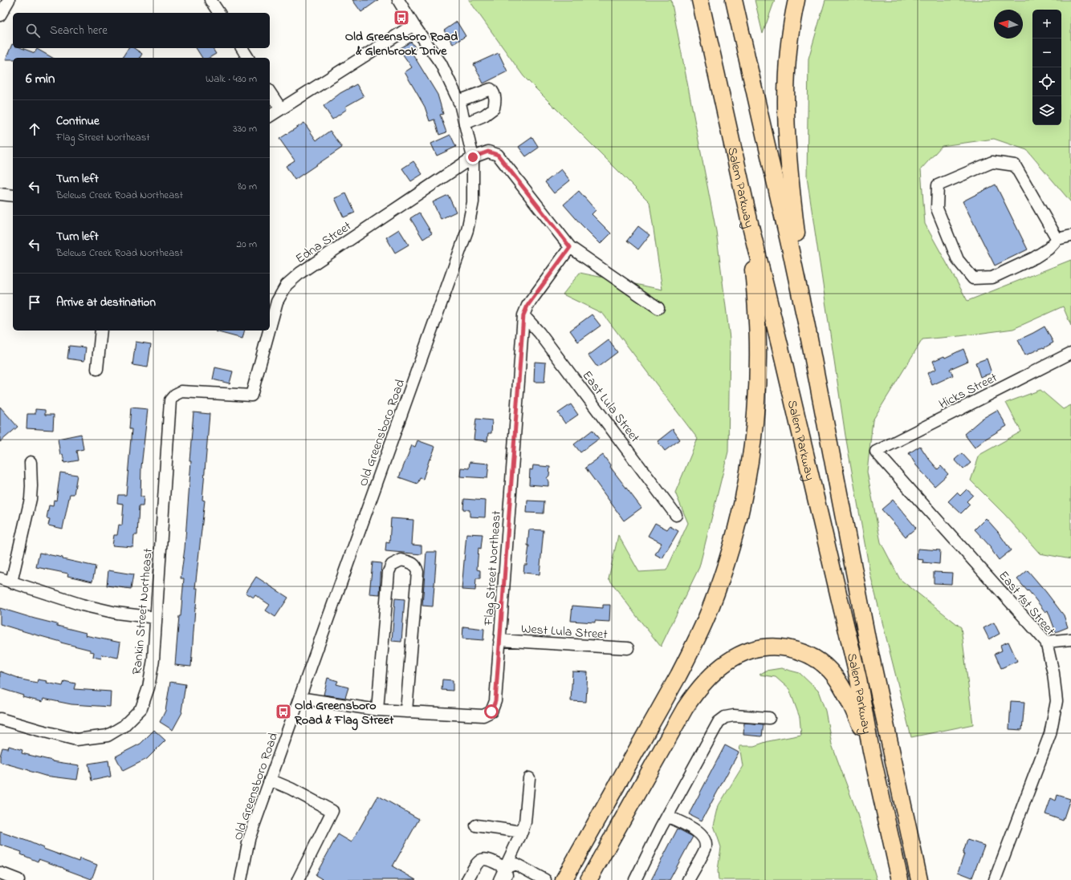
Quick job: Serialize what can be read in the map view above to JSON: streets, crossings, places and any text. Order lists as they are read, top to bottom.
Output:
{
  "streets": {
    "highway": ["Salem Parkway"],
    "street": [
      "Edna Street",
      "Hicks Street",
      "East Lula Street",
      "Old Greensboro Road",
      "Flag Street Northeast",
      "East 1st Street",
      "Rankin Street Northeast",
      "West Lula Street"
    ]
  },
  "crossings": [
    ["Edna Street", "Old Greensboro Road"],
    ["Edna Street", "Flag Street Northeast"],
    ["Edna Street", "Rankin Street Northeast"],
    ["Hicks Street", "East 1st Street"],
    ["East Lula Street", "Flag Street Northeast"],
    ["Old Greensboro Road", "Flag Street Northeast"],
    ["Flag Street Northeast", "West Lula Street"]
  ],
  "places": {
    "bus stop": ["Old Greensboro Road & Glenbrook Drive", "Old Greensboro Road & Flag Street"]
  },
  "north": "left",
  "page": {
    "map_buttons": ["+", "−"],
    "search": "Search here",
    "heading": ["6 min", "Walk · 430 m"],
    "list": [
      ["Continue", "Flag Street Northeast", "330 m"],
      ["Turn left", "Belews Creek Road Northeast", "80 m"],
      ["Turn left", "Belews Creek Road Northeast", "20 m"],
      "Arrive at destination"
    ]
  }
}
